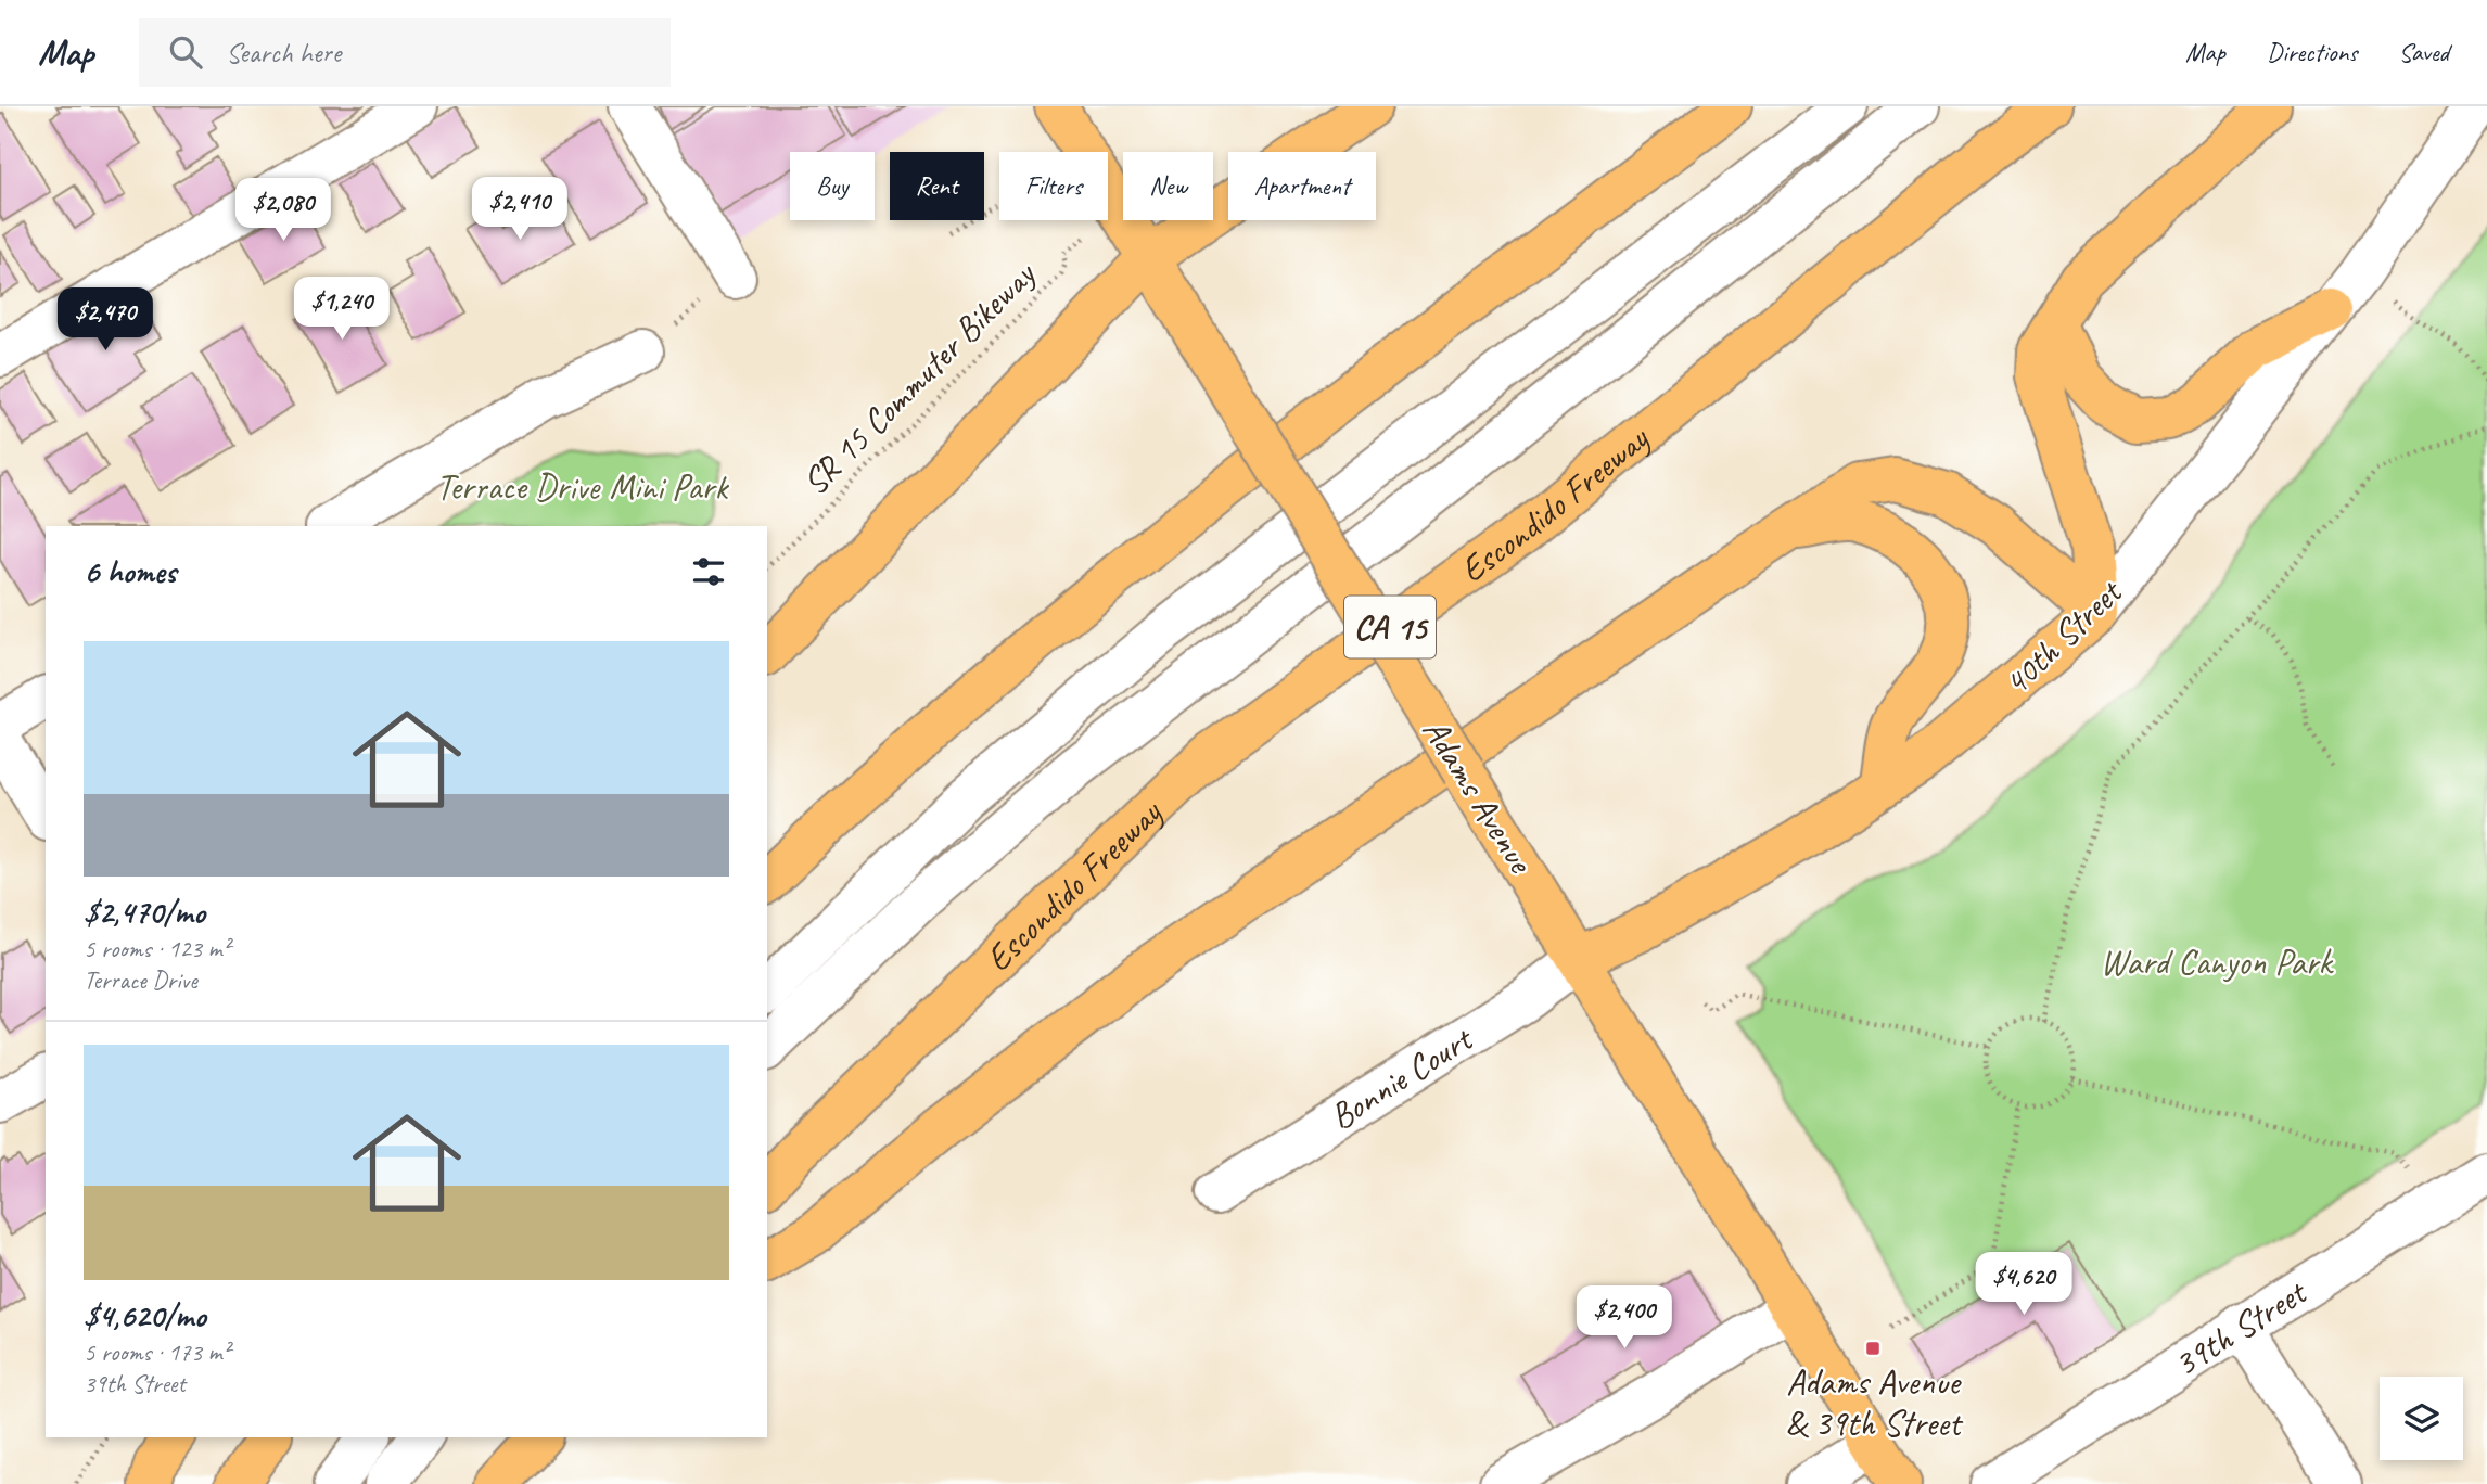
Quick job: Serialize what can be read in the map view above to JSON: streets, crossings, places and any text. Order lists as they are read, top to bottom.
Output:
{
  "streets": {
    "main road": [
      "Escondido Freeway",
      "CA 15",
      "40th Street",
      "Adams Avenue"
    ],
    "street": ["Bonnie Court", "39th Street"],
    "path": ["SR 15 Commuter Bikeway"]
  },
  "crossings": [
    ["40th Street", "Adams Avenue"],
    ["40th Street", "Bonnie Court"],
    ["Adams Avenue", "Bonnie Court"]
  ],
  "parks": ["Terrace Drive Mini Park", "Ward Canyon Park"],
  "places": {
    "transit": ["Adams Avenue & 39th Street"]
  },
  "page": {
    "header": "Map",
    "search": "Search here",
    "nav": ["Map", "Directions", "Saved"],
    "chip": [
      "Buy",
      "Rent",
      "Filters",
      "New",
      "Apartment"
    ],
    "price": [
      "$2,410",
      "$2,080",
      "$1,240",
      "$2,470",
      "$4,620",
      "$2,400"
    ],
    "heading": "6 homes",
    "list": [
      {
        "name": "$2,470/mo",
        "note": "5 rooms · 123 m² · Terrace Drive"
      },
      {
        "name": "$4,620/mo",
        "note": "5 rooms · 173 m² · 39th Street"
      }
    ]
  }
}
